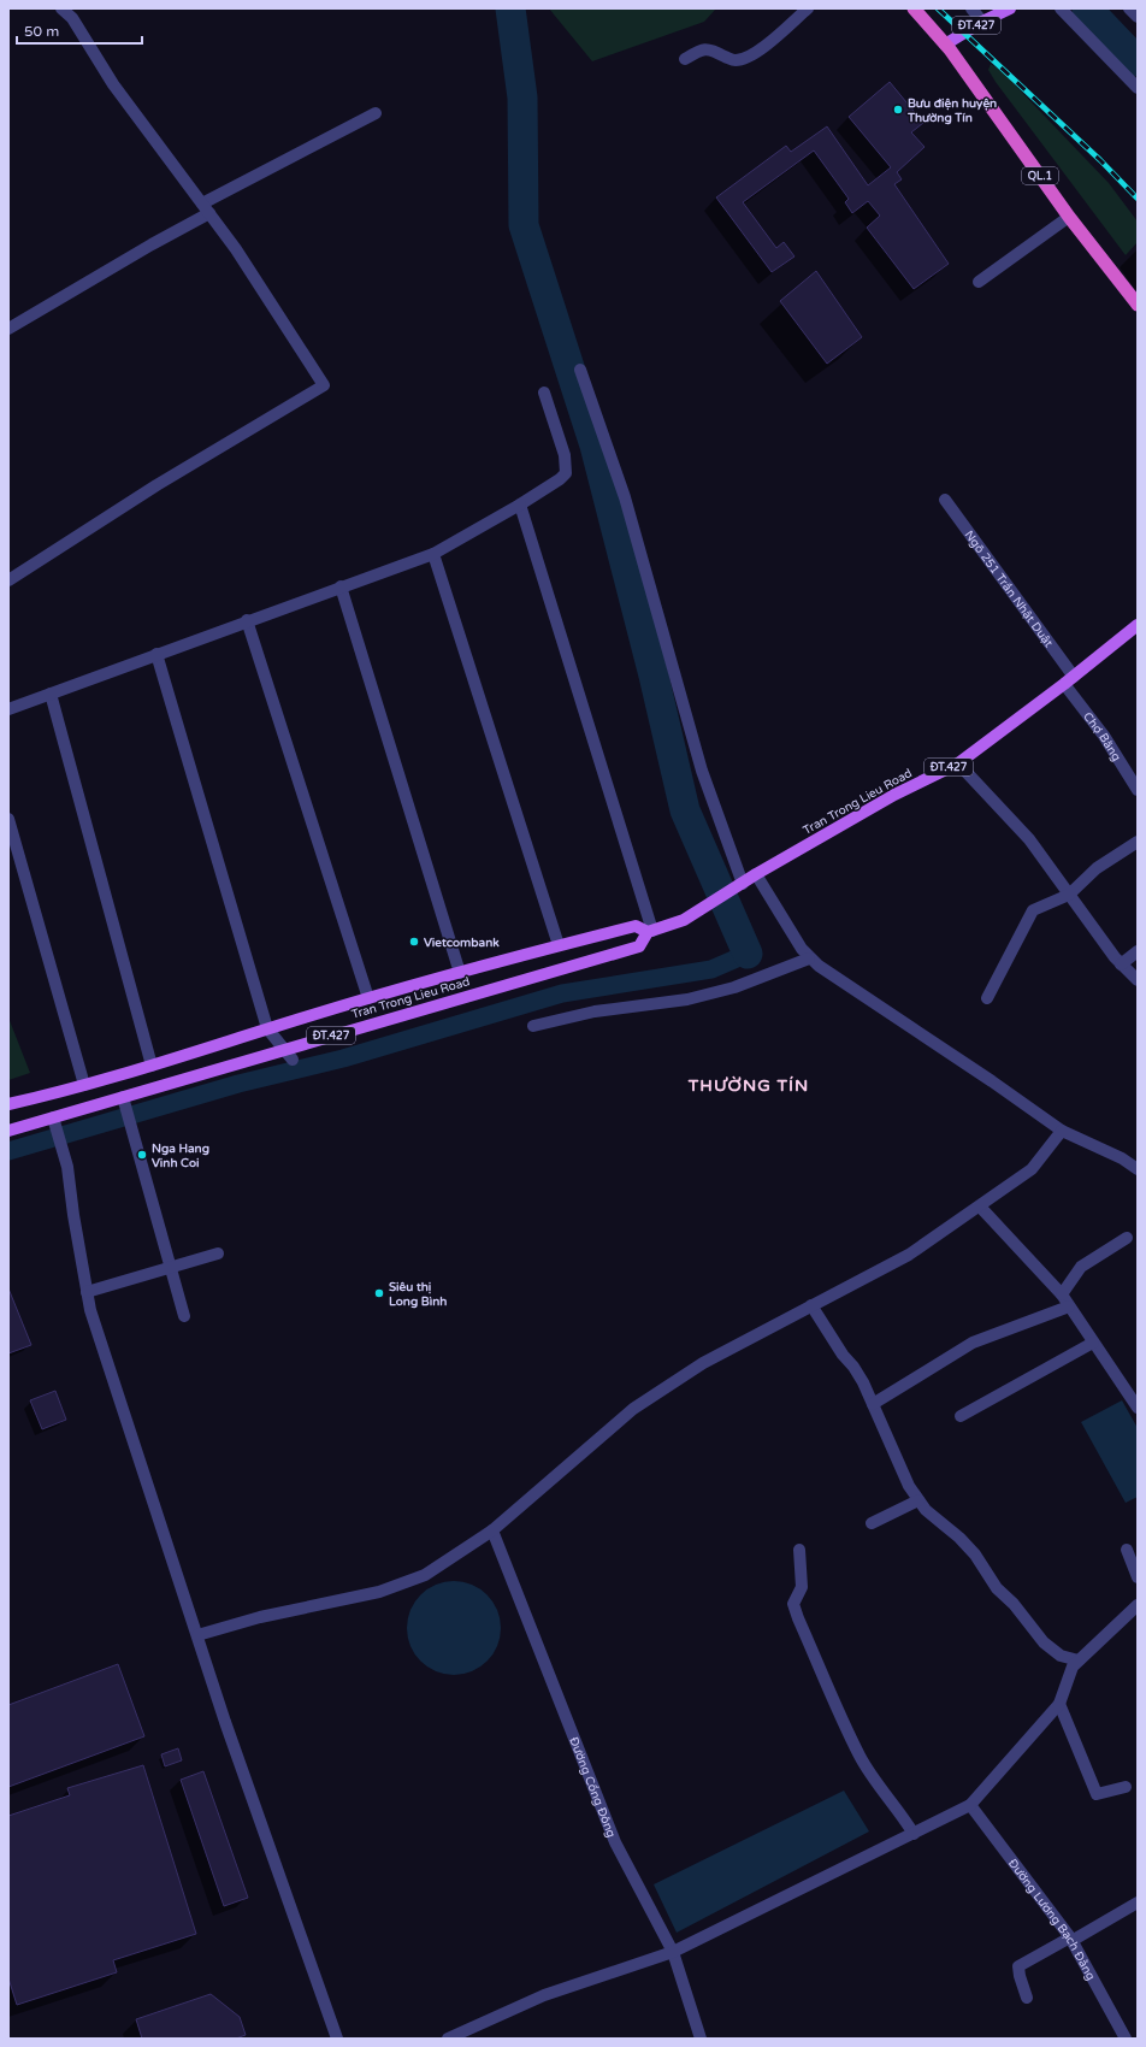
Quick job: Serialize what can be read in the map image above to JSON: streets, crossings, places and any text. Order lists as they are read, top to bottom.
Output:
{
  "streets": {
    "highway": ["QL.1"],
    "main road": ["ĐT.427", "Tran Trong Lieu Road"],
    "street": [
      "Ngõ 251 Trần Nhật Duật",
      "Chợ Bằng",
      "Đường Cổng Đông",
      "Đường Lương Bạch Đằng"
    ]
  },
  "crossings": [
    ["ĐT.427", "QL.1"],
    ["Ngõ 251 Trần Nhật Duật", "Chợ Bằng"],
    ["Ngõ 251 Trần Nhật Duật", "Tran Trong Lieu Road"],
    ["Chợ Bằng", "Tran Trong Lieu Road"]
  ],
  "districts": ["THƯỜNG TÍN"],
  "places": [
    "Bưu điện huyện Thường Tín",
    "Vietcombank",
    "Nga Hang Vinh Coi",
    "Siêu thị Long Bình"
  ],
  "scale_bar": "50 m"
}
